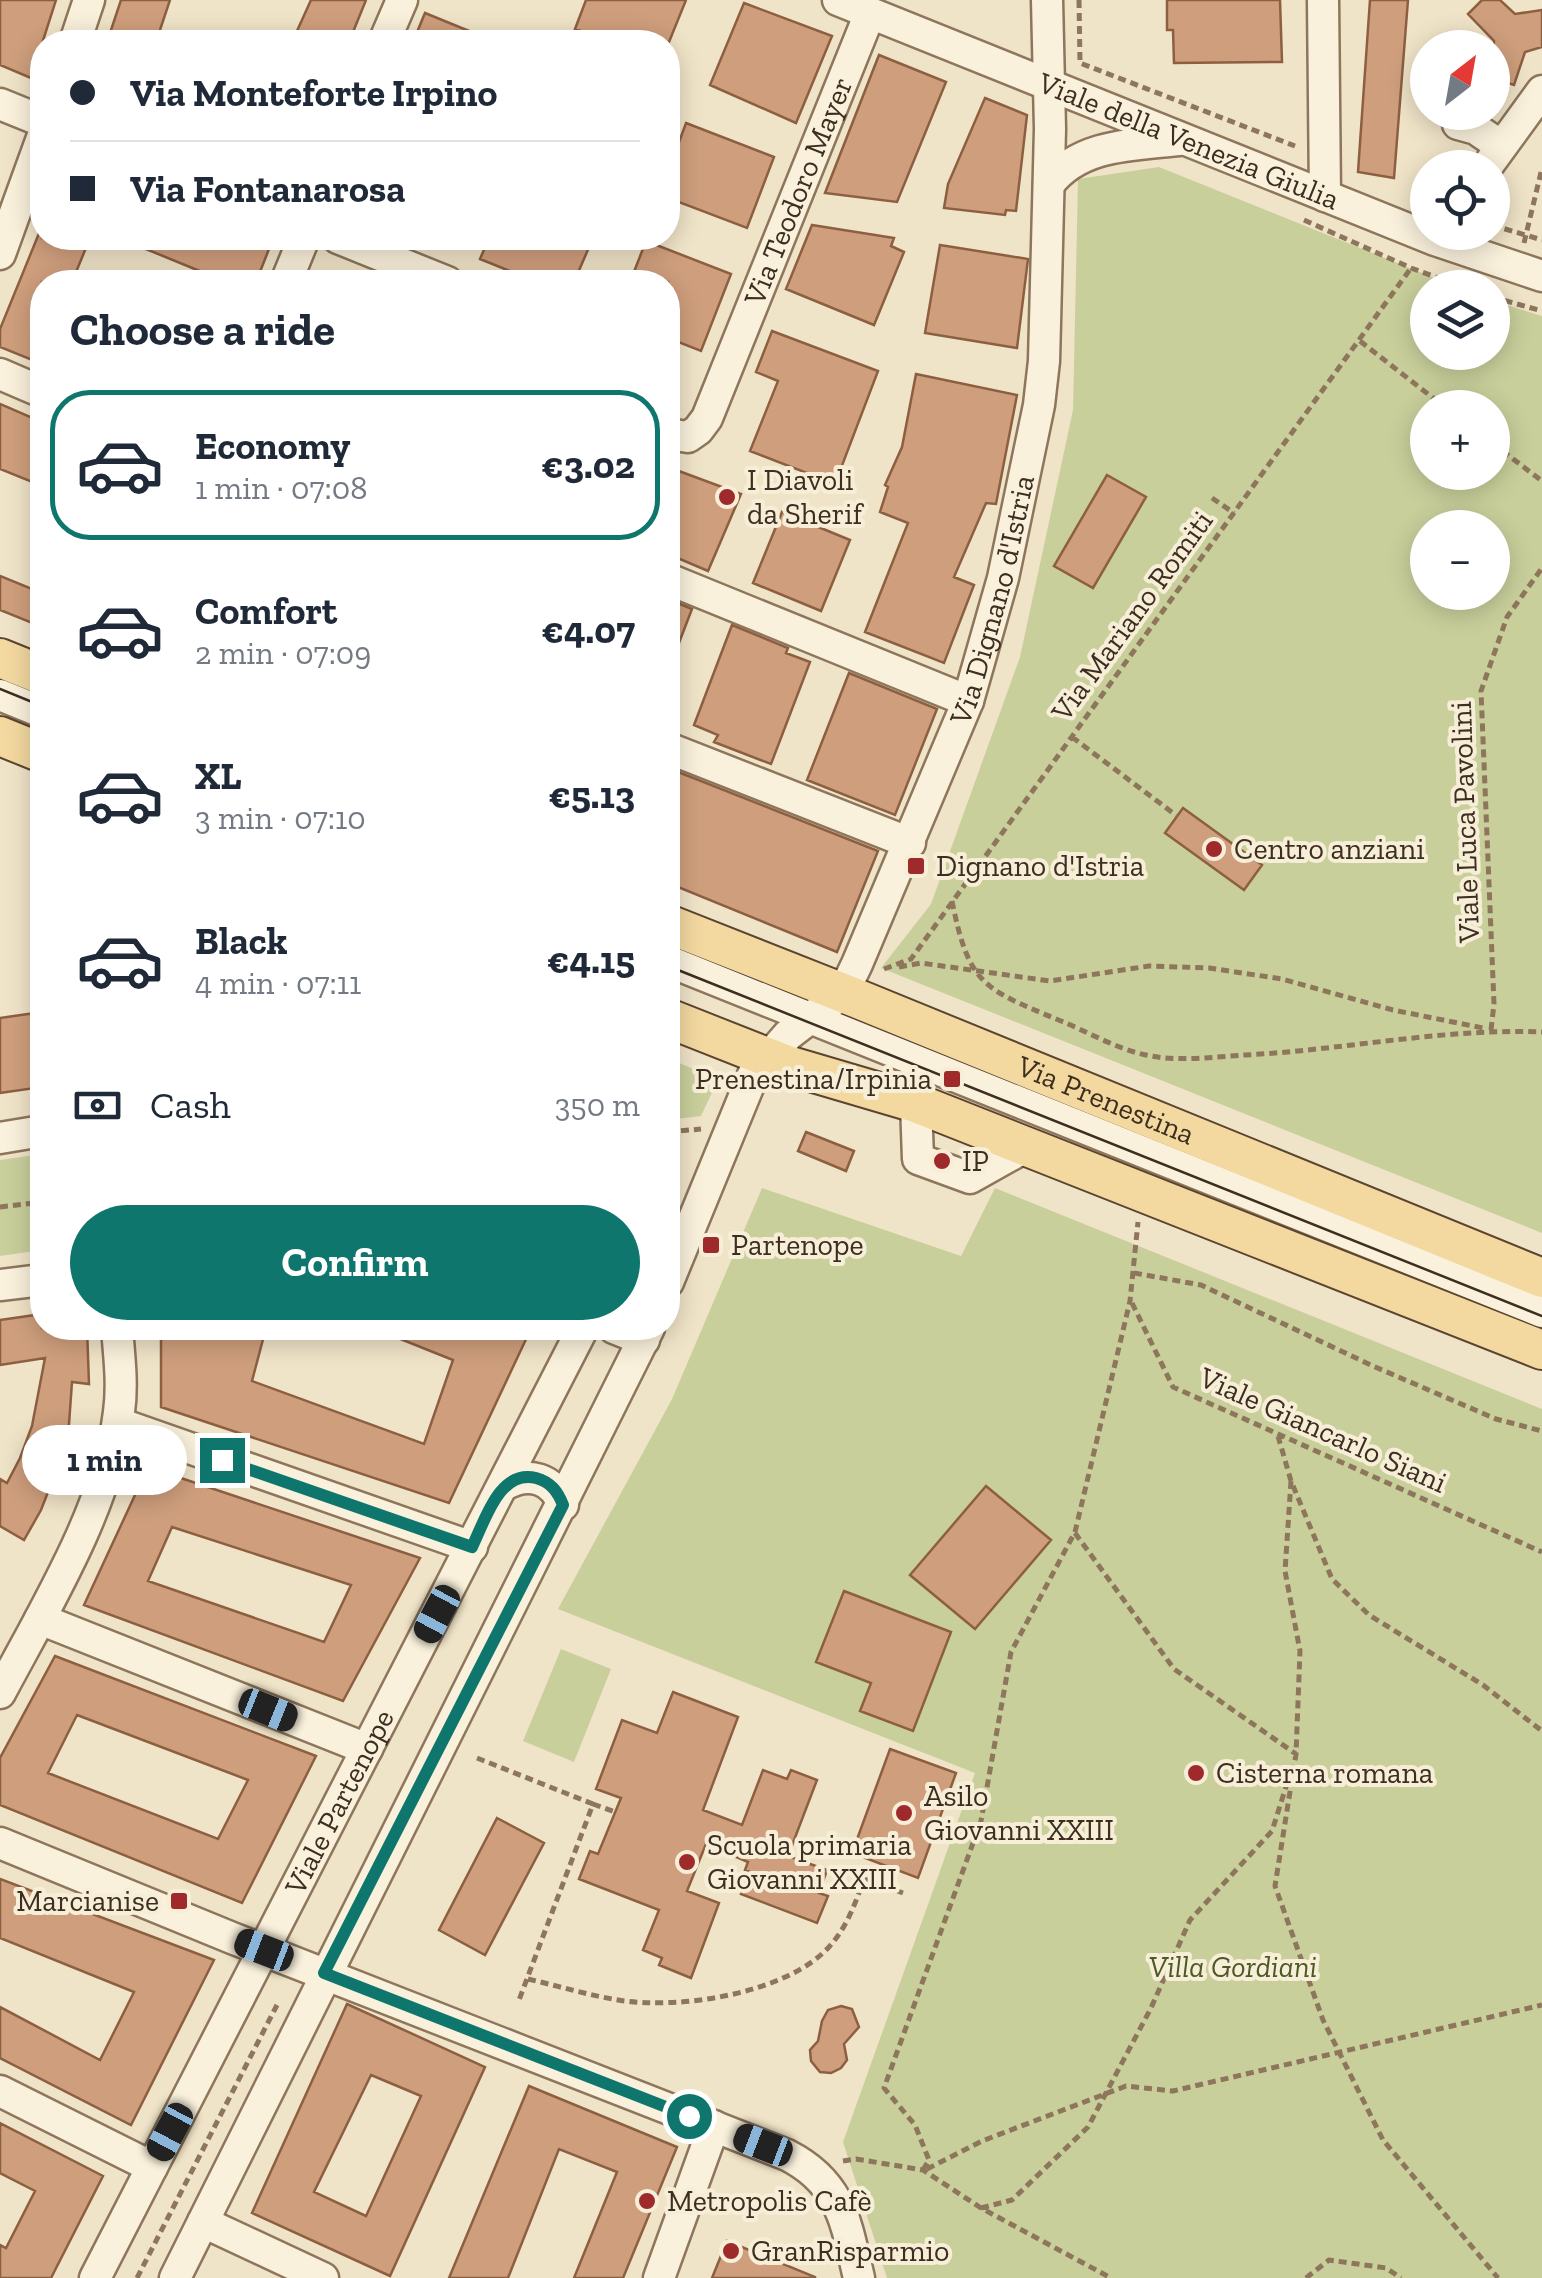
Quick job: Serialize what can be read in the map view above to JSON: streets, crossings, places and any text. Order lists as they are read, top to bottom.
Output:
{
  "streets": {
    "main road": ["Via Prenestina"],
    "street": [
      "Viale della Venezia Giulia",
      "Via Teodoro Mayer",
      "Via Dignano d'Istria",
      "Viale Partenope"
    ],
    "path": ["Via Mariano Romiti", "Viale Luca Pavolini", "Viale Giancarlo Siani"]
  },
  "crossings": [
    ["Viale della Venezia Giulia", "Via Teodoro Mayer"],
    ["Viale della Venezia Giulia", "Via Dignano d'Istria"],
    ["Via Dignano d'Istria", "Via Prenestina"]
  ],
  "parks": ["Villa Gordiani"],
  "places": {
    "other": [
      "I Diavoli da Sherif",
      "Centro anziani",
      "IP",
      "Cisterna romana",
      "Asilo Giovanni XXIII",
      "Scuola primaria Giovanni XXIII",
      "Metropolis Cafè",
      "GranRisparmio"
    ],
    "transit": [
      "Dignano d'Istria",
      "Prenestina/Irpinia",
      "Partenope",
      "Marcianise"
    ]
  },
  "north": "top right",
  "page": {
    "map_buttons": ["+", "−"],
    "banner": ["Via Monteforte Irpino", "Via Fontanarosa"],
    "heading": "Choose a ride",
    "list": [
      {
        "name": "Economy",
        "note": "1 min · 07:08",
        "value": "€3.02"
      },
      {
        "name": "Comfort",
        "note": "2 min · 07:09",
        "value": "€4.07"
      },
      {
        "name": "XL",
        "note": "3 min · 07:10",
        "value": "€5.13"
      },
      {
        "name": "Black",
        "note": "4 min · 07:11",
        "value": "€4.15"
      }
    ],
    "pay": ["Cash", "350 m"],
    "buttons": "Confirm",
    "bubble": "1 min"
  }
}
